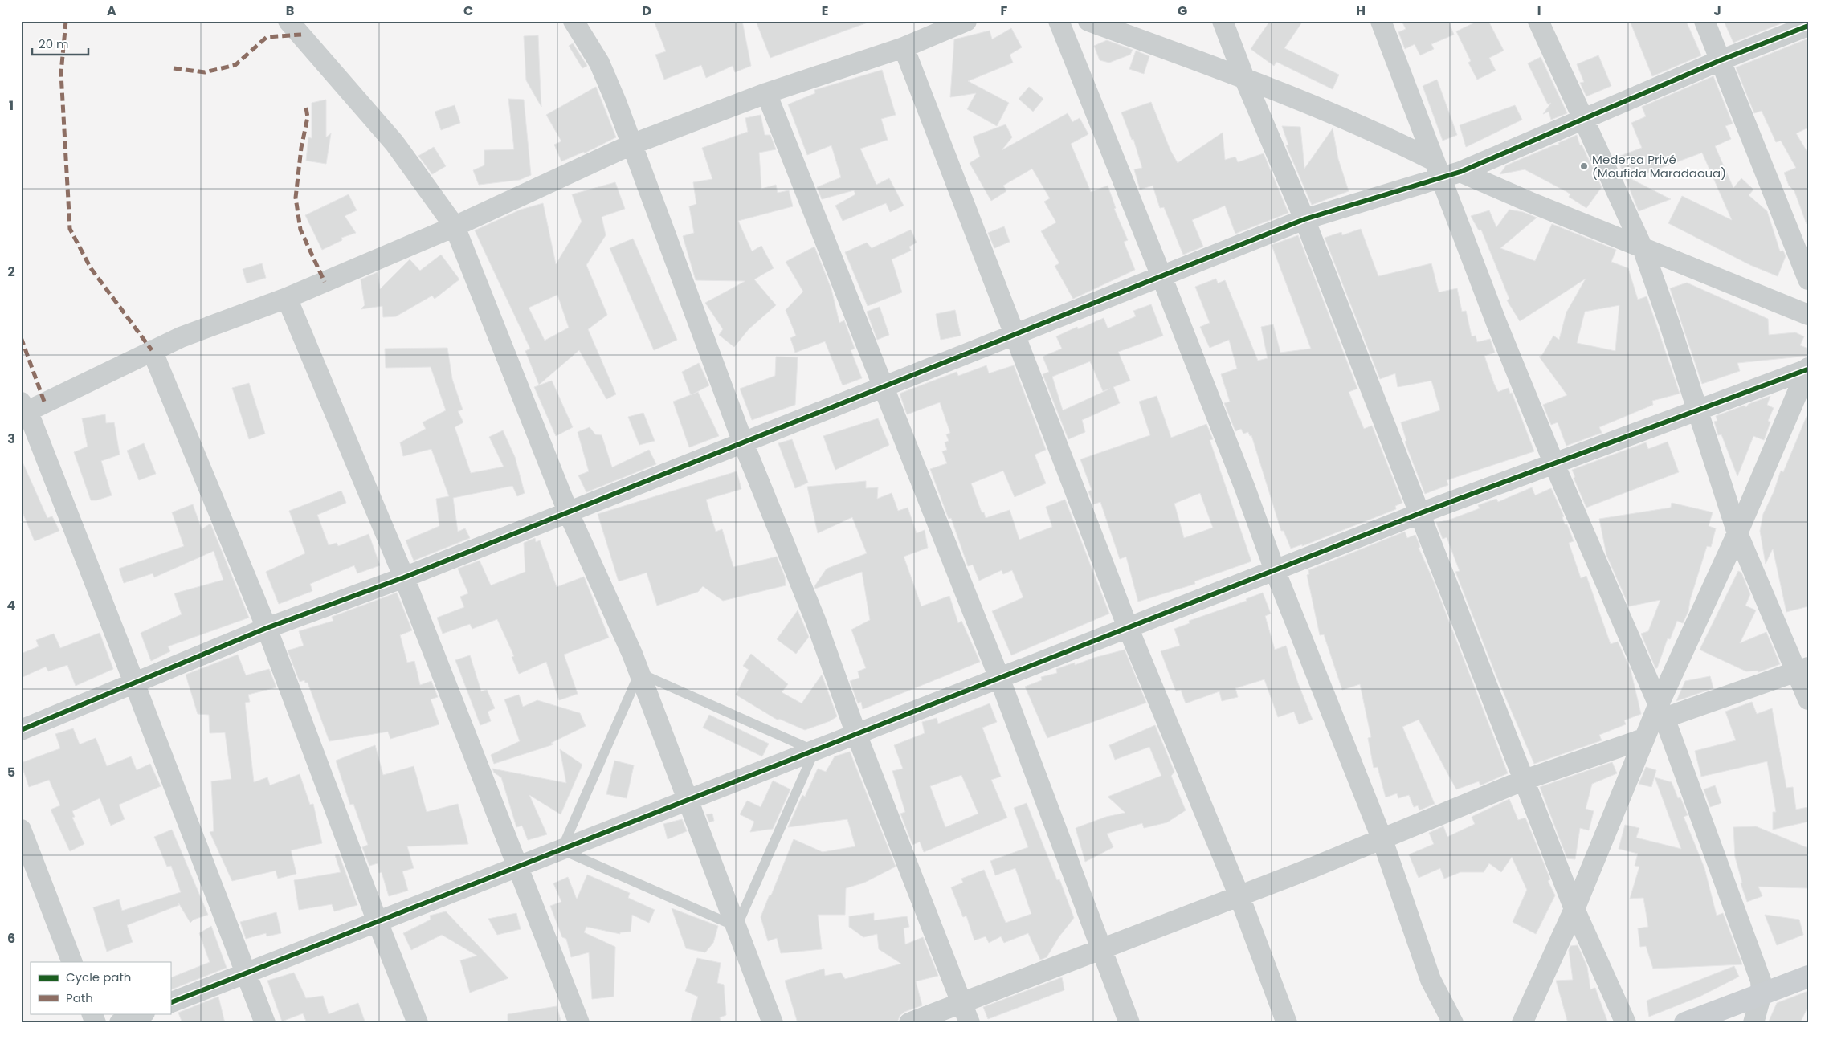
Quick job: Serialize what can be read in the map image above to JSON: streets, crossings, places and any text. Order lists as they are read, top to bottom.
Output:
{
  "places": ["Medersa Privé (Moufida Maradaoua)"],
  "legend": ["Cycle path", "Path"],
  "scale_bar": "20 m",
  "grid": {
    "columns": [
      "A",
      "B",
      "C",
      "D",
      "E",
      "F",
      "G",
      "H",
      "I",
      "J"
    ],
    "rows": [
      "1",
      "2",
      "3",
      "4",
      "5",
      "6"
    ]
  }
}
